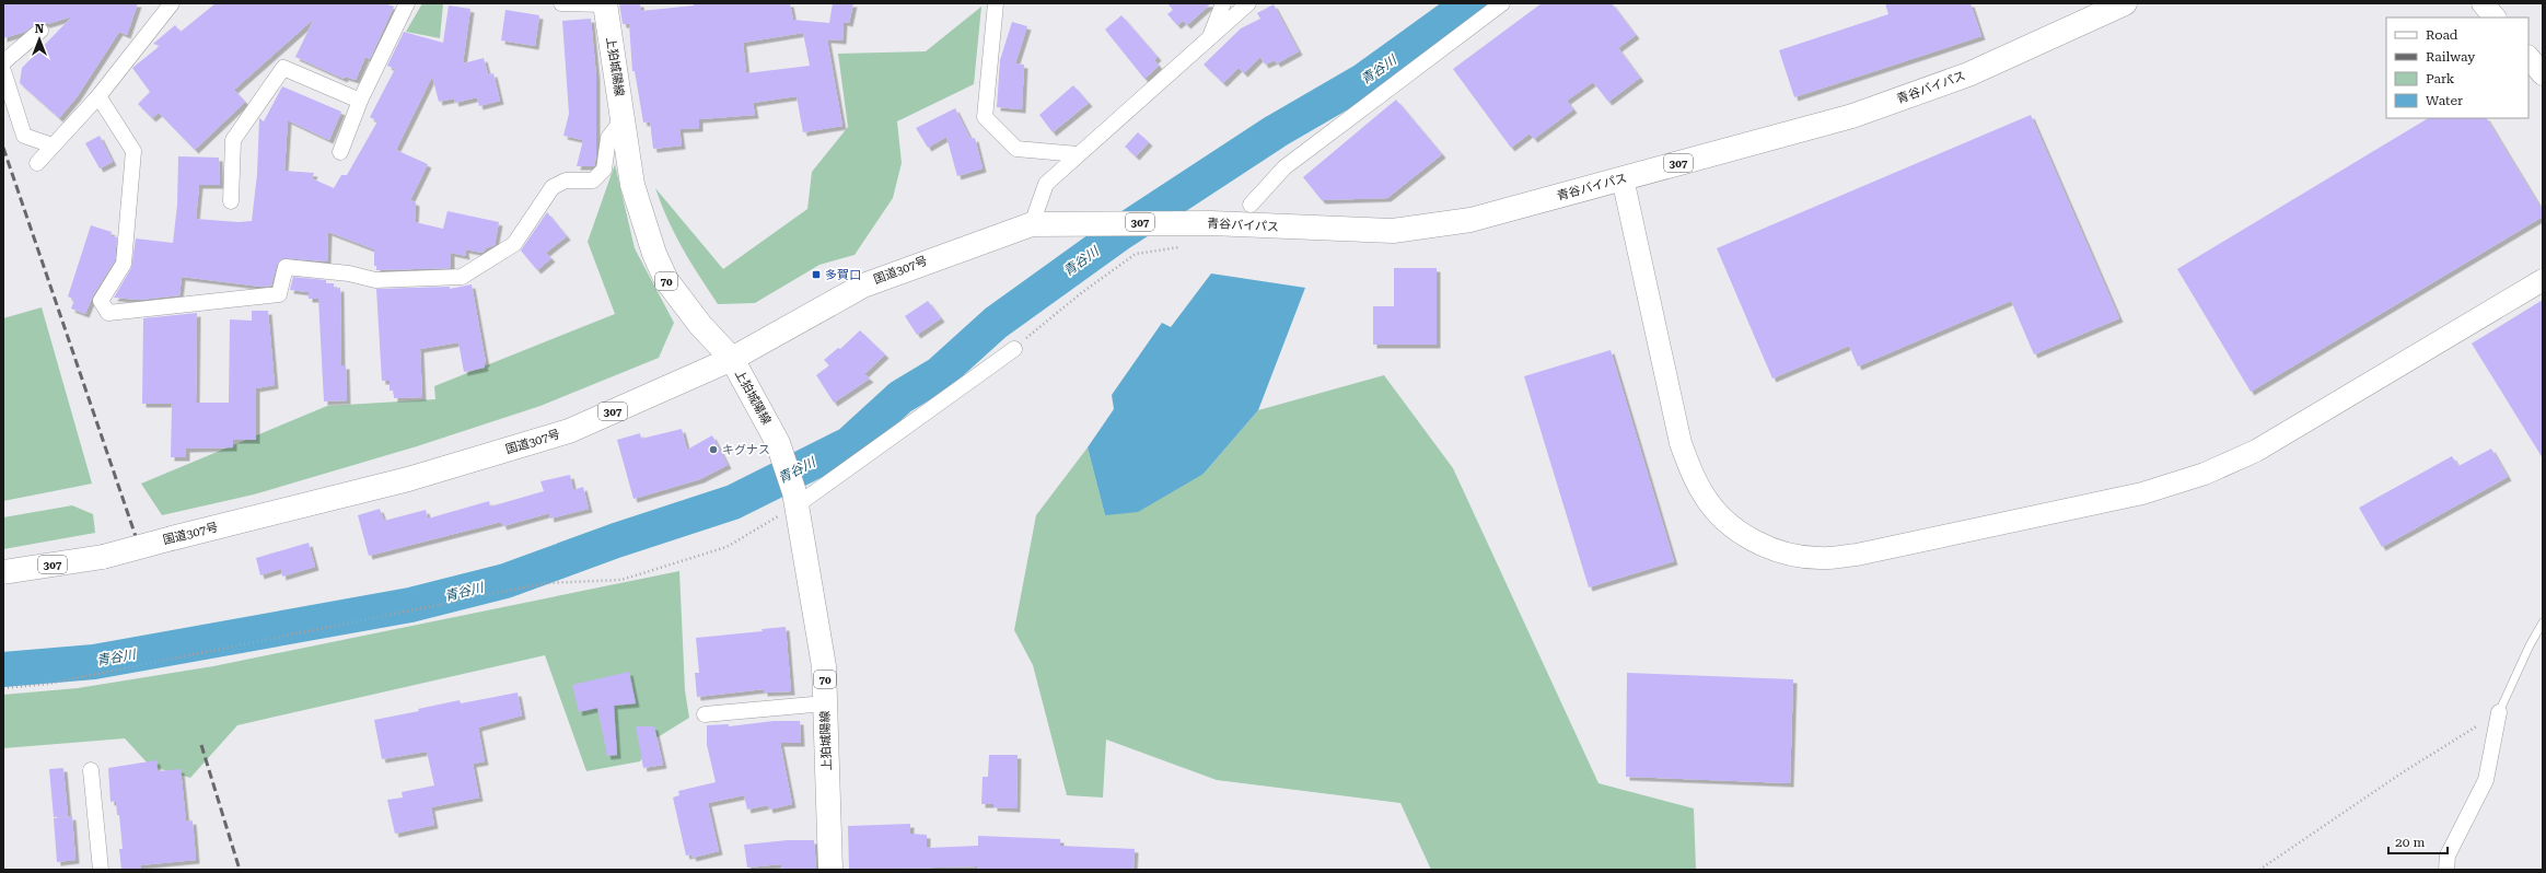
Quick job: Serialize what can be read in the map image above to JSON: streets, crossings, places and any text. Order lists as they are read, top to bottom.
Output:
{
  "streets": {
    "main road": [
      "上狛城陽線",
      "青谷バイパス",
      "307",
      "国道307号",
      "70"
    ]
  },
  "crossings": [
    ["上狛城陽線", "国道307号"],
    ["青谷バイパス", "国道307号"]
  ],
  "water": ["青谷川"],
  "places": {
    "transit": ["多賀口"],
    "other": ["キグナス"]
  },
  "legend": [
    "Road",
    "Railway",
    "Park",
    "Water"
  ],
  "scale_bar": "20 m",
  "north": "top"
}
